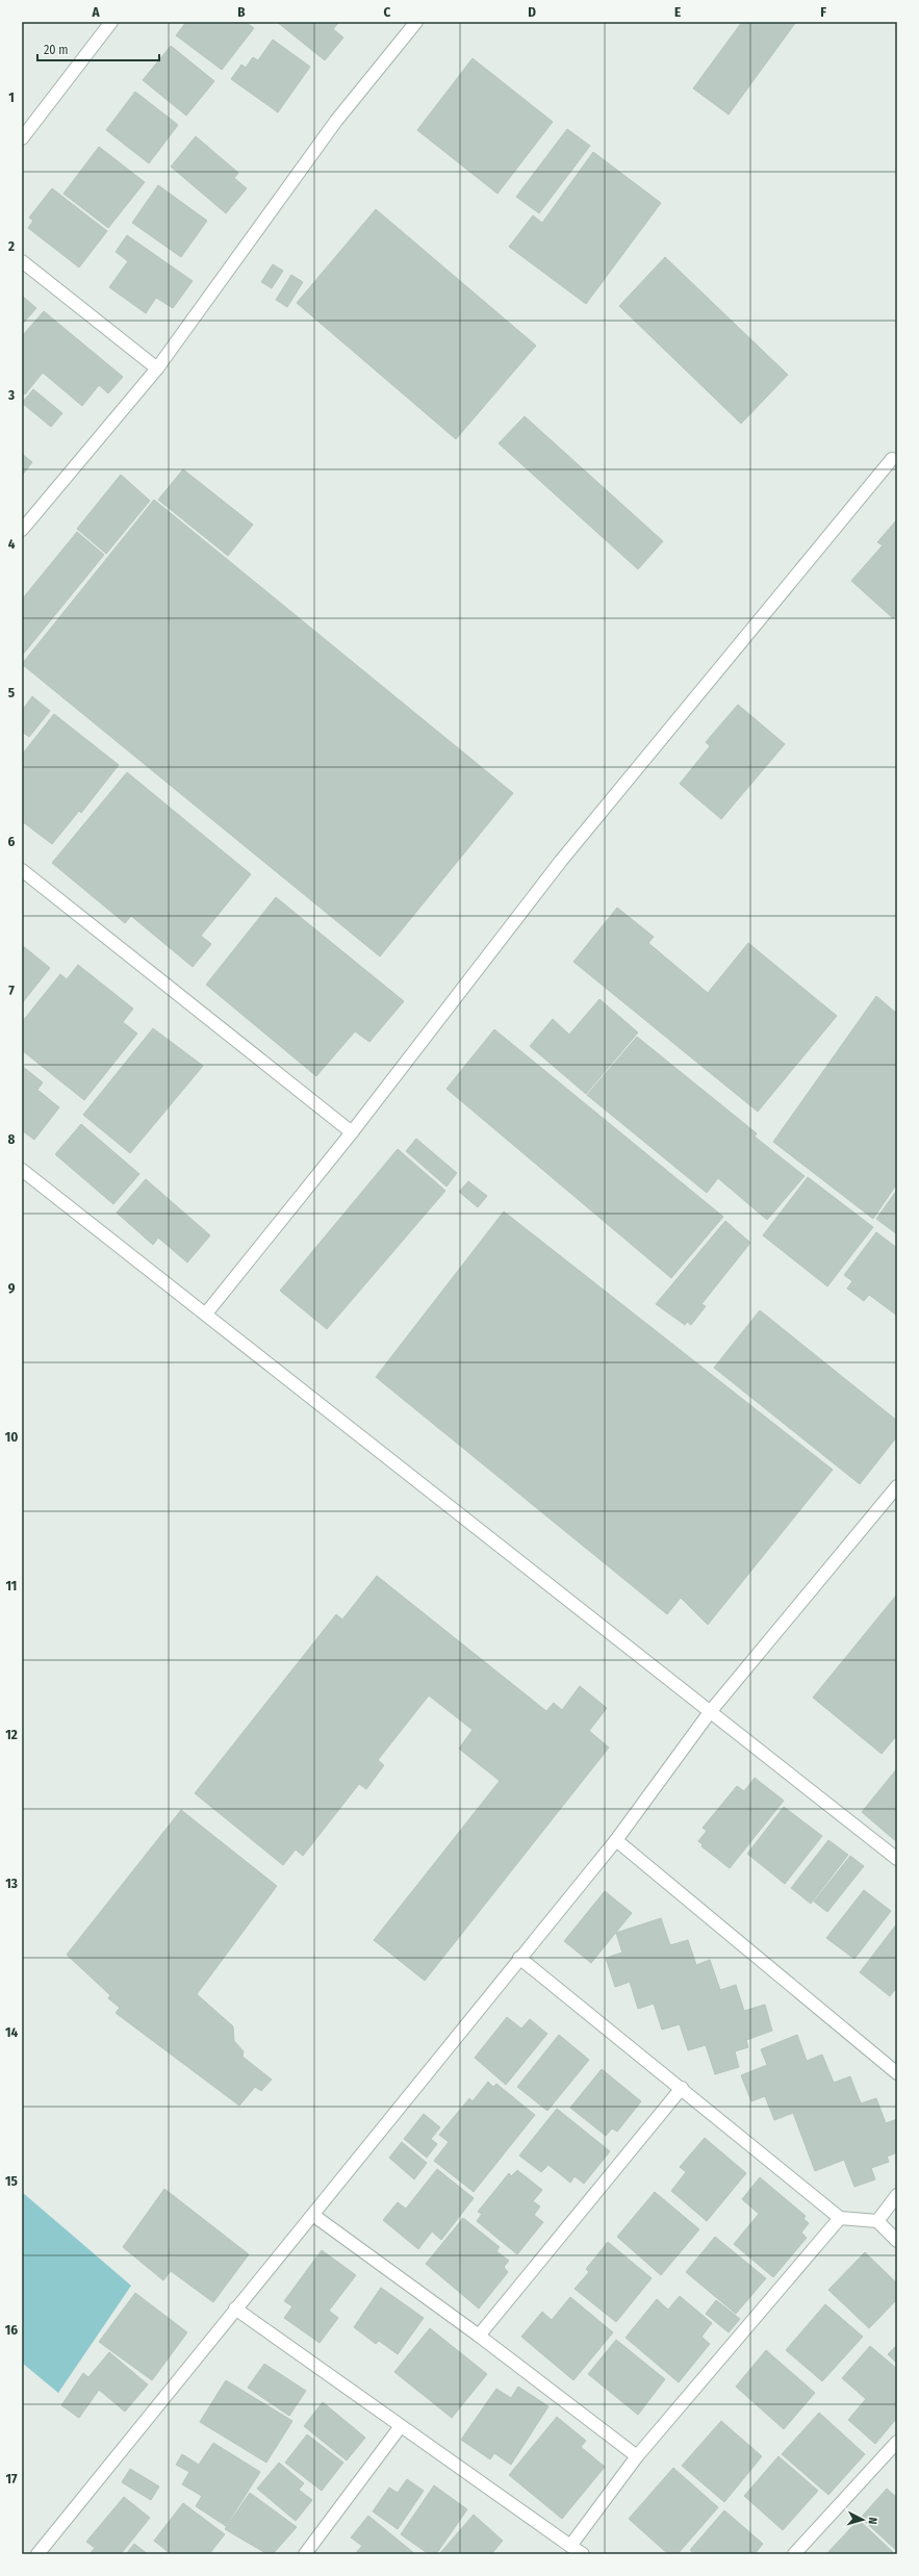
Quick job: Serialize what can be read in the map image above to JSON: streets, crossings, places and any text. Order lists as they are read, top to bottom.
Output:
{
  "scale_bar": "20 m",
  "north": "right",
  "grid": {
    "columns": [
      "A",
      "B",
      "C",
      "D",
      "E",
      "F"
    ],
    "rows": [
      "1",
      "2",
      "3",
      "4",
      "5",
      "6",
      "7",
      "8",
      "9",
      "10",
      "11",
      "12",
      "13",
      "14",
      "15",
      "16",
      "17"
    ]
  }
}
